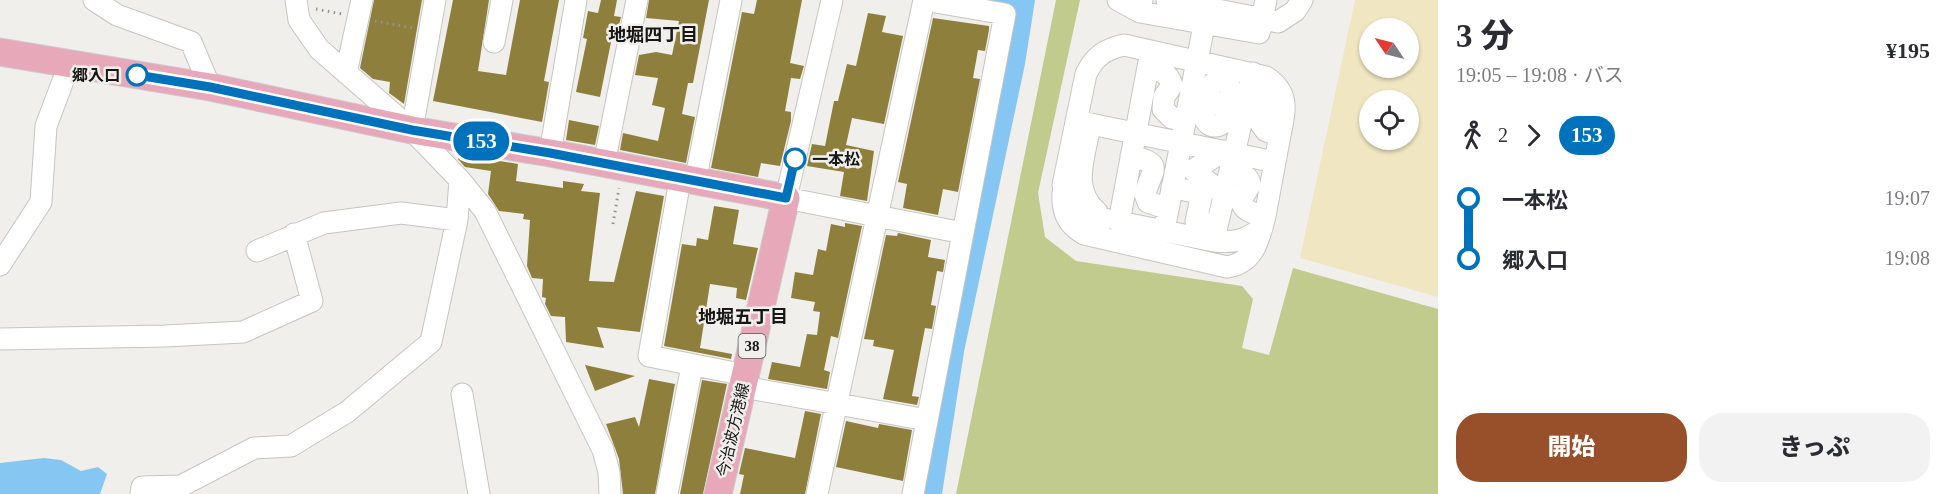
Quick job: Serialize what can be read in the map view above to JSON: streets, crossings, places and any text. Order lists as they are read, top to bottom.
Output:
{
  "streets": {
    "main road": ["38", "今治波方港線"]
  },
  "districts": ["地堀四丁目", "地堀五丁目"],
  "places": ["郷入口", "一本松"],
  "lines": ["bus line 153"],
  "north": "top left",
  "page": {
    "on_map": "153",
    "heading": ["3 分", "19:05 – 19:08 · バス", "¥195"],
    "legs": ["2", "153"],
    "list": [
      {
        "name": "一本松",
        "value": "19:07"
      },
      {
        "name": "郷入口",
        "value": "19:08"
      }
    ],
    "buttons": ["開始", "きっぷ"]
  }
}
